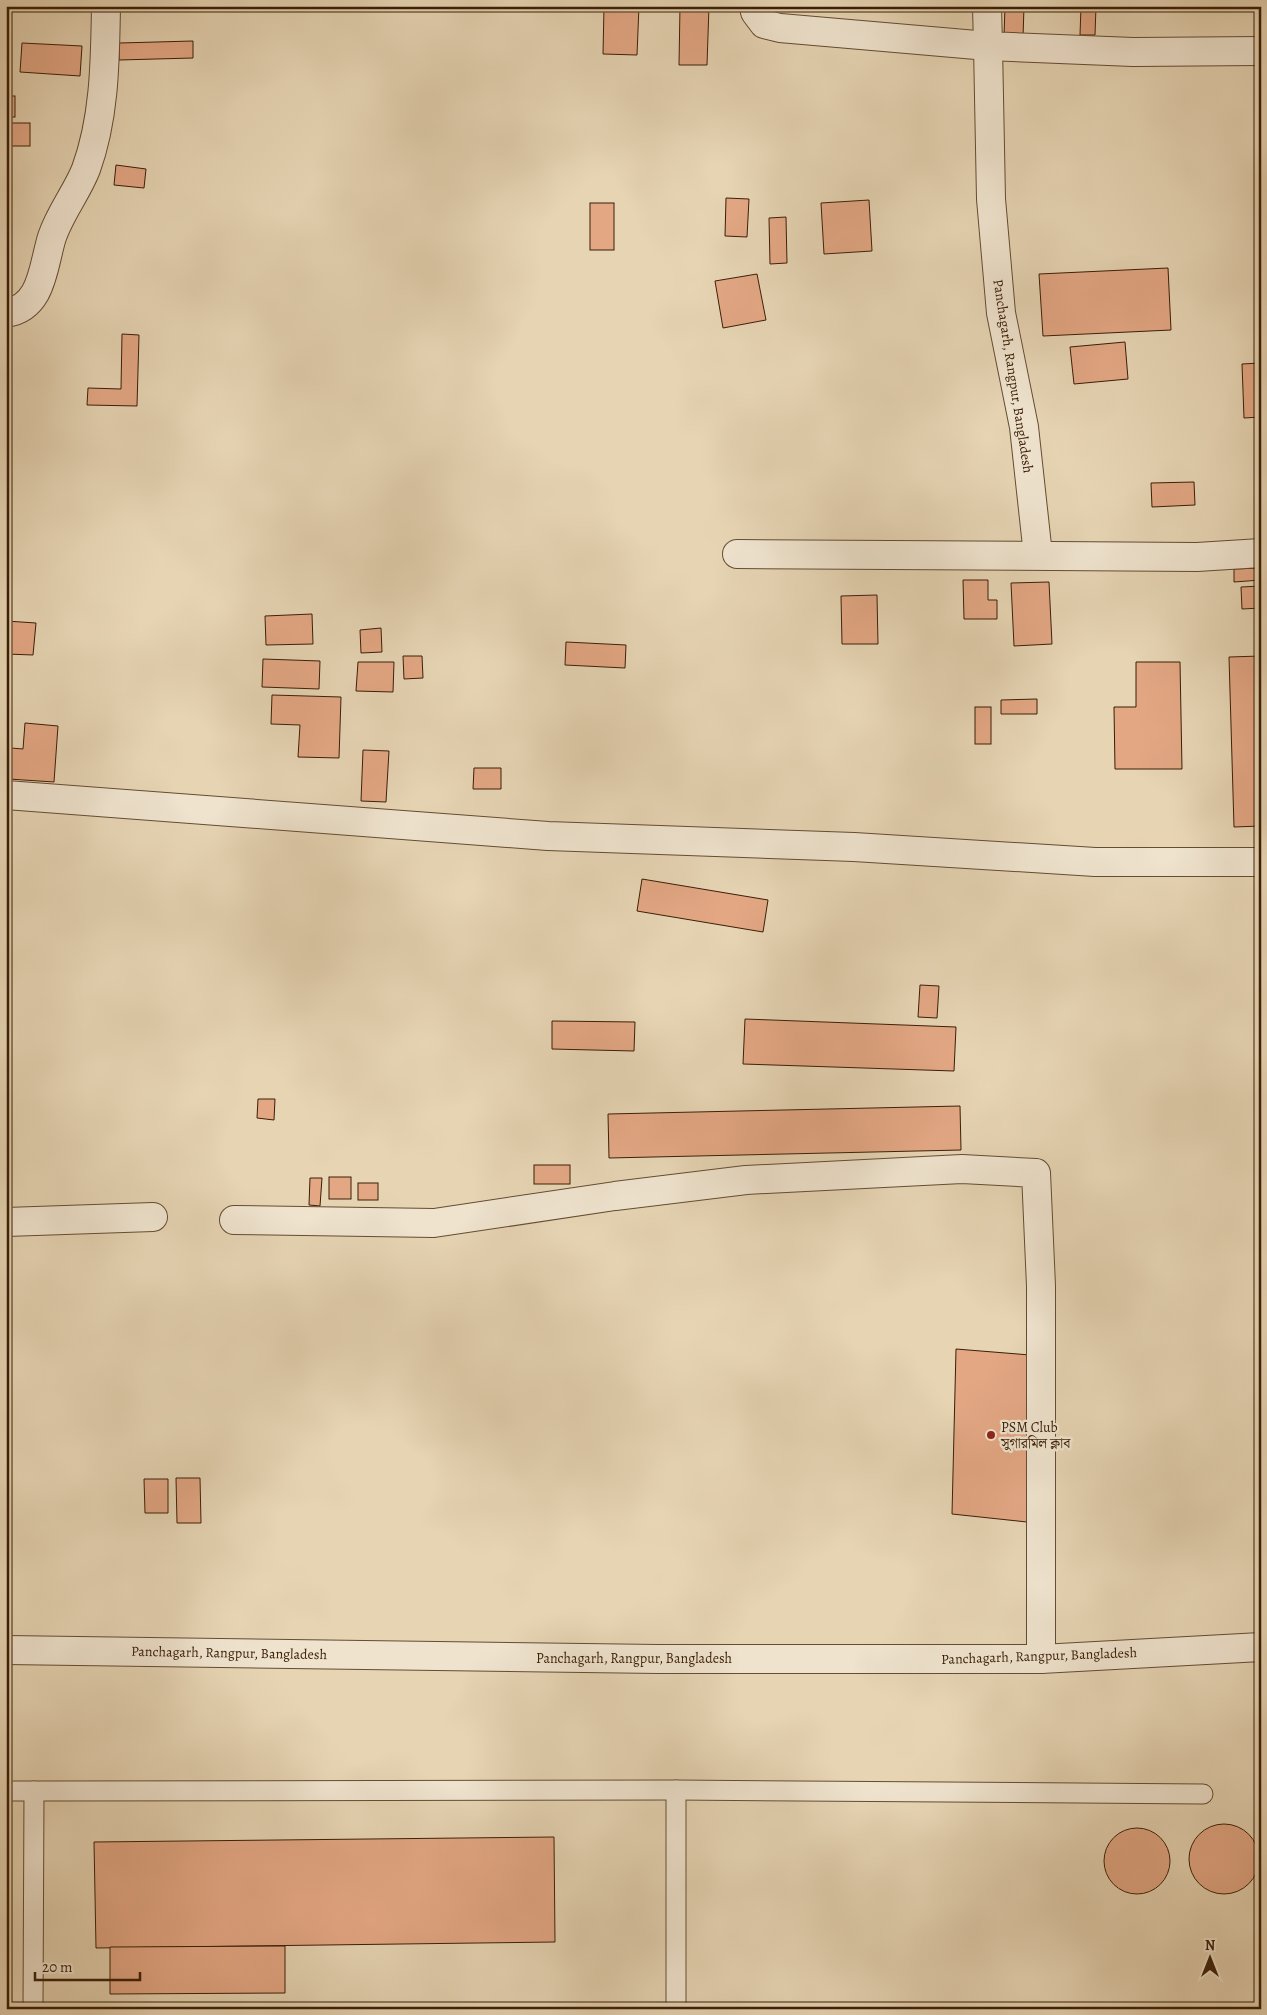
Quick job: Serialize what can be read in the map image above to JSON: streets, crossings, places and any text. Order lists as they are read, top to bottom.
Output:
{
  "streets": {
    "street": ["Panchagarh, Rangpur, Bangladesh"]
  },
  "places": ["PSM Club সুগারমিল ক্লাব"],
  "scale_bar": "20 m",
  "north": "top"
}
